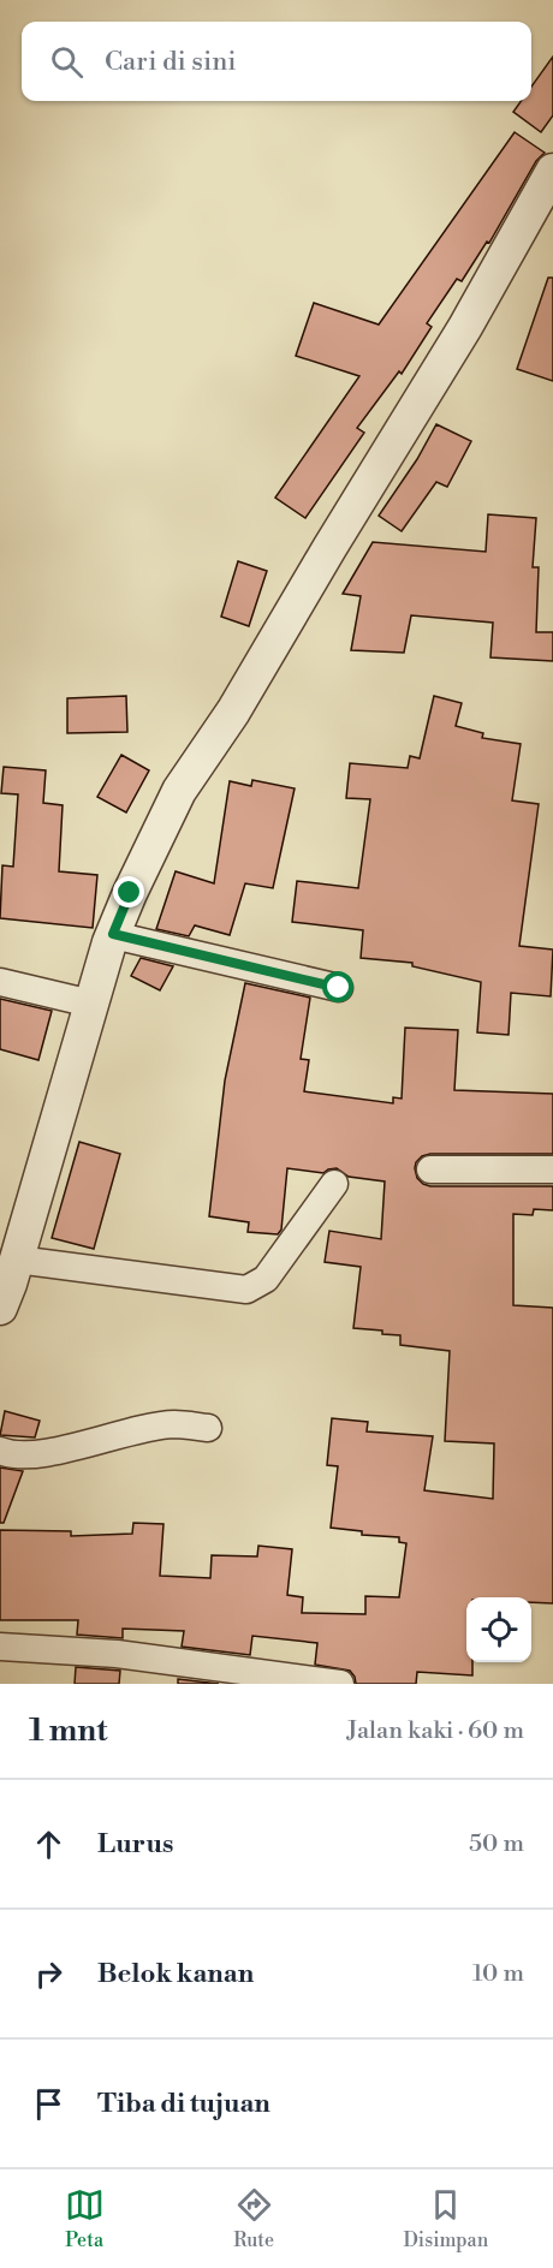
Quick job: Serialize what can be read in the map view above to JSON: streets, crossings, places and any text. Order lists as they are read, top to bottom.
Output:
{
  "page": {
    "search": "Cari di sini",
    "heading": ["1 mnt", "Jalan kaki · 60 m"],
    "list": [
      ["Lurus", "50 m"],
      ["Belok kanan", "10 m"],
      "Tiba di tujuan"
    ],
    "nav": ["Peta", "Rute", "Disimpan"]
  }
}
